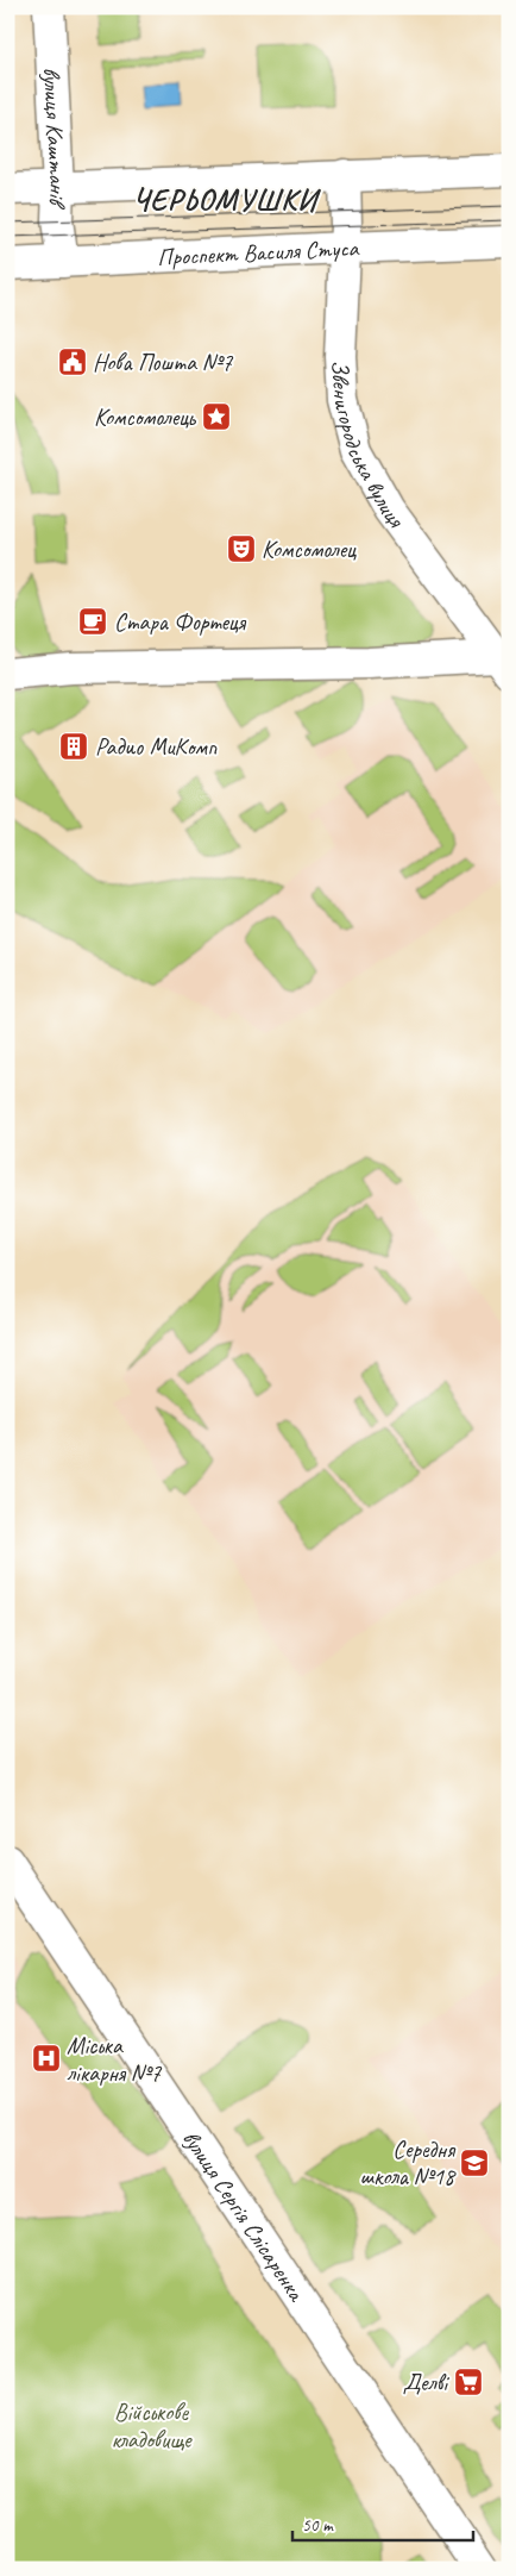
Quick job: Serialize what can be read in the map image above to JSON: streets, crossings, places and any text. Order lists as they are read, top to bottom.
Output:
{
  "streets": {
    "street": [
      "вулиця Каштанів",
      "Проспект Василя Стуса",
      "Звенигородська вулиця",
      "вулиця Сергія Слісаренка"
    ]
  },
  "crossings": [
    ["вулиця Каштанів", "Проспект Василя Стуса"],
    ["Проспект Василя Стуса", "Звенигородська вулиця"]
  ],
  "districts": ["ЧЕРЬОМУШКИ"],
  "parks": ["Військове кладовище"],
  "places": {
    "public building": ["Нова Пошта №7"],
    "place": ["Комсомолець"],
    "theatre": ["Комсомолец"],
    "cafe": ["Стара Фортеця"],
    "building": ["Радио МиКомп"],
    "hospital": ["Міська лікарня №7"],
    "school or university": ["Середня школа №18"],
    "supermarket": ["Делві"]
  },
  "scale_bar": "50 m"
}
